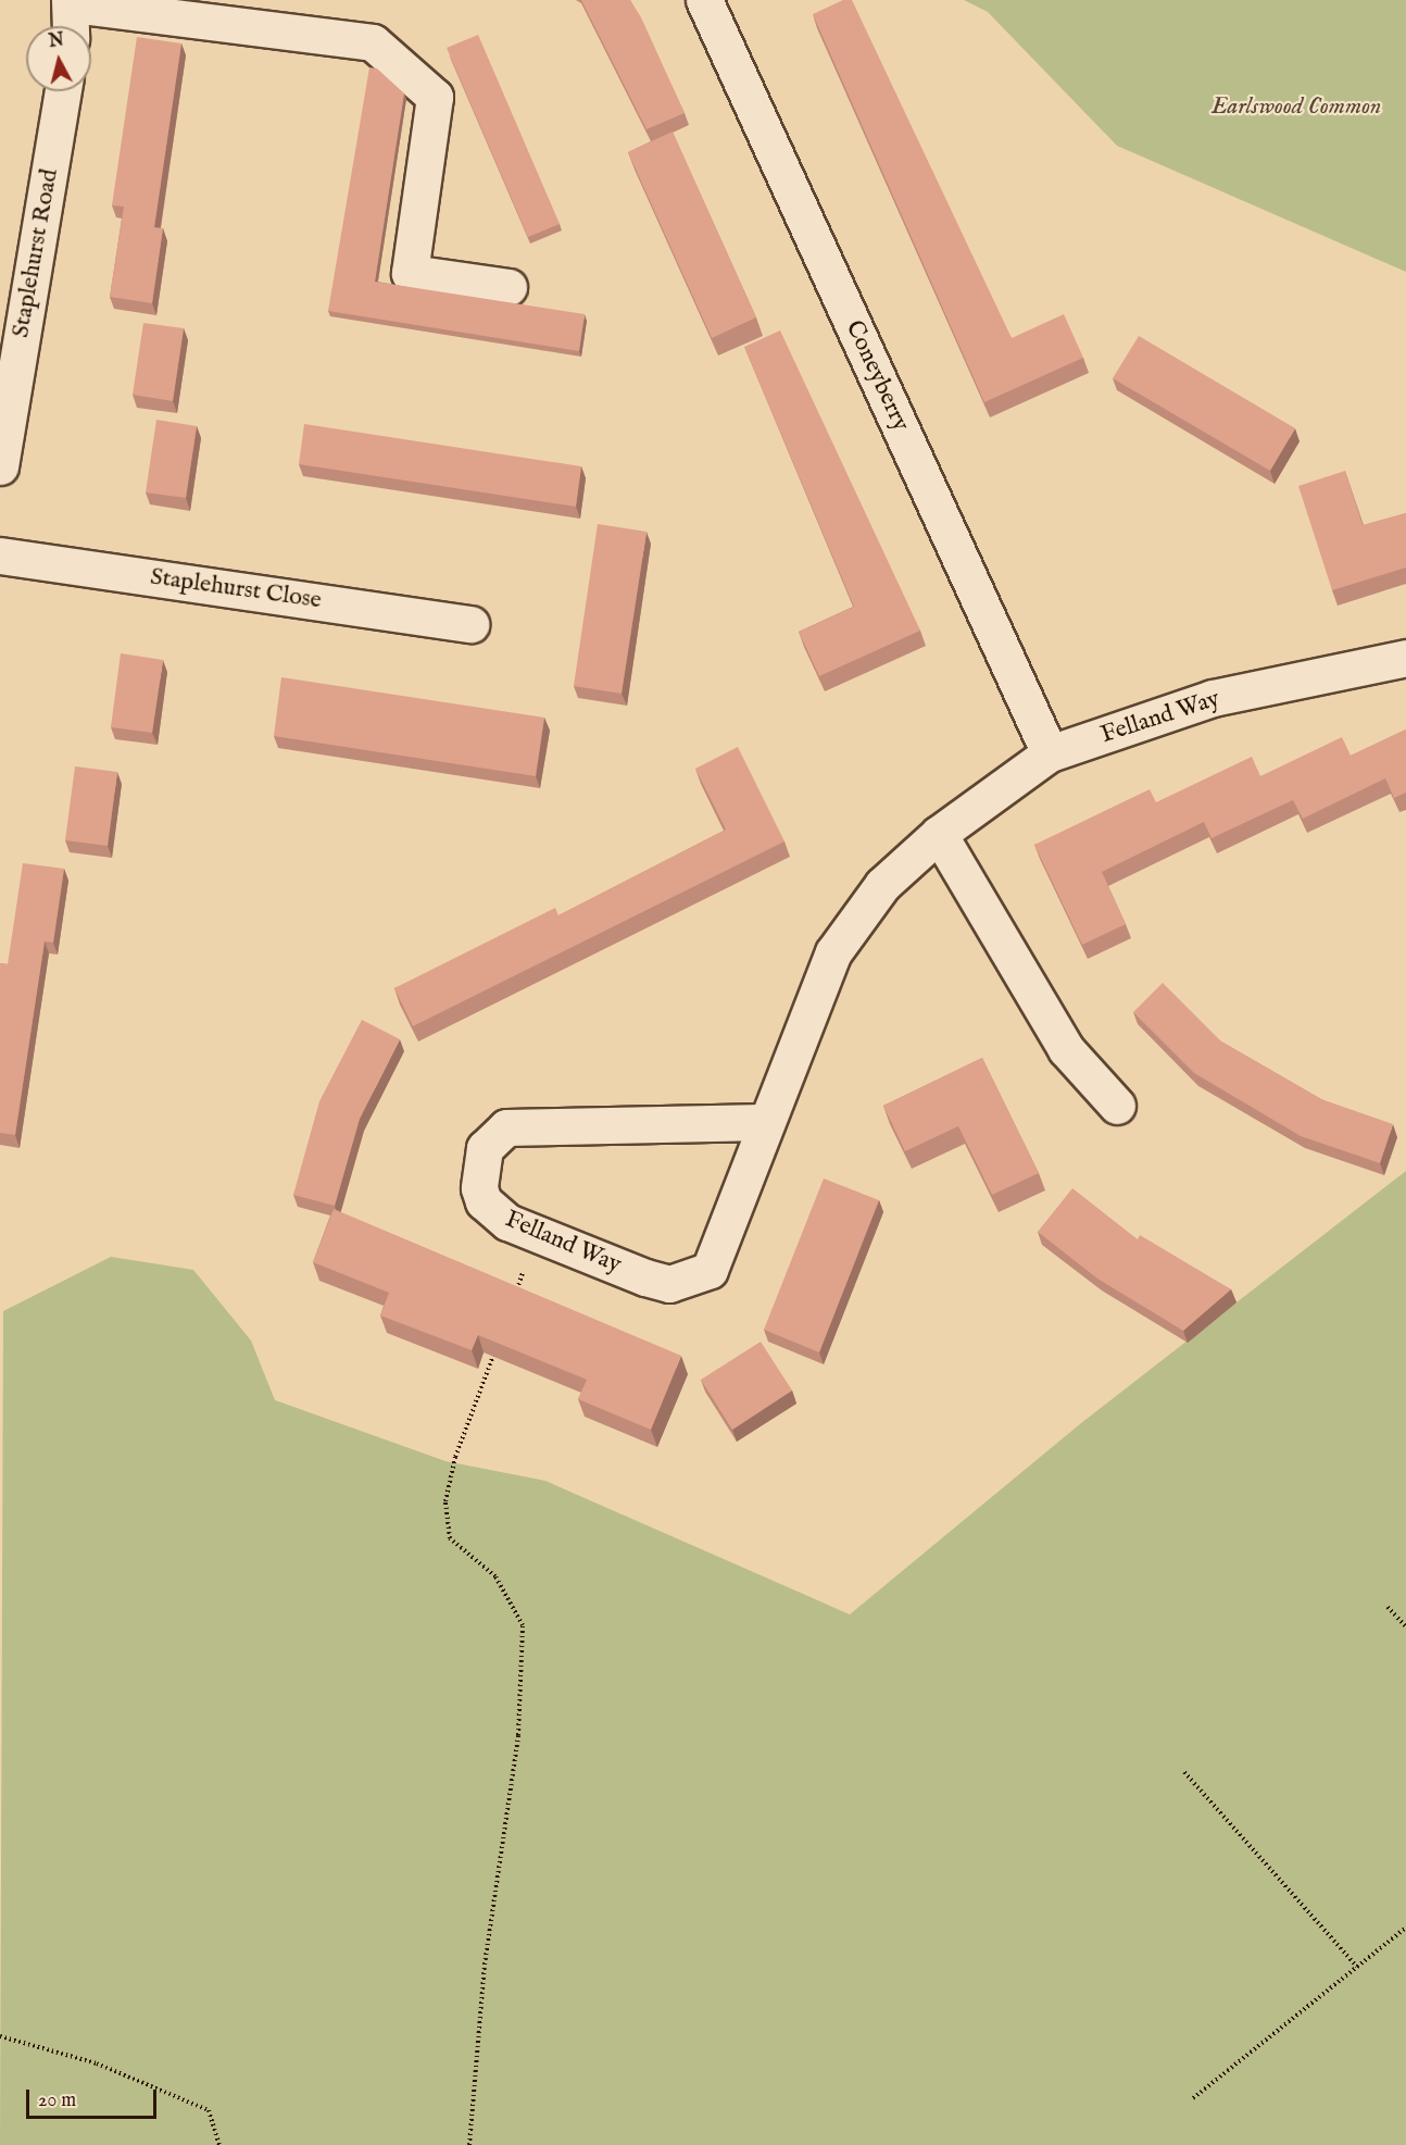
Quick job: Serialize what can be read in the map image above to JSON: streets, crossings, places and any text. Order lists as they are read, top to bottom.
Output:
{
  "streets": {
    "street": [
      "Staplehurst Road",
      "Coneyberry",
      "Staplehurst Close",
      "Felland Way"
    ]
  },
  "crossings": [
    ["Coneyberry", "Felland Way"]
  ],
  "parks": ["Earlswood Common"],
  "scale_bar": "20 m",
  "north": "top"
}
